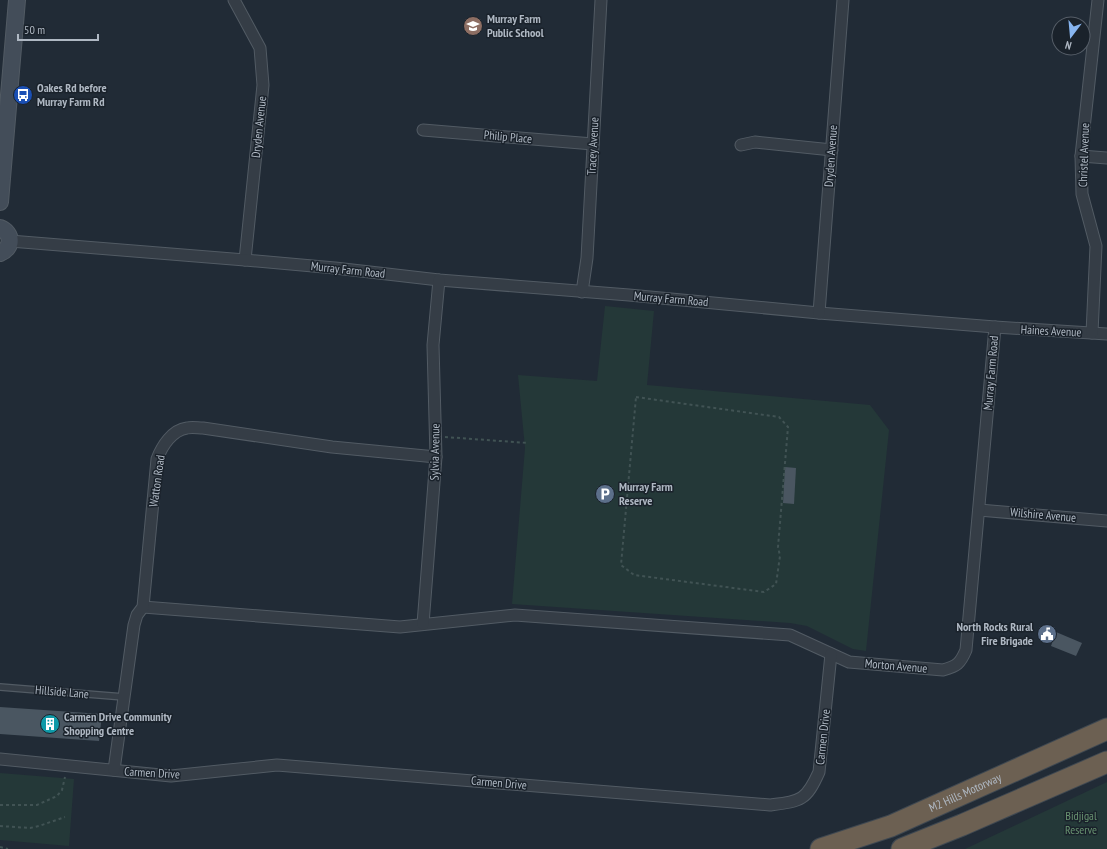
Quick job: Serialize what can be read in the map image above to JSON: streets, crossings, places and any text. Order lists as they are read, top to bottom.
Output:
{
  "streets": {
    "highway": ["M2 Hills Motorway"],
    "street": [
      "Dryden Avenue",
      "Philip Place",
      "Tracey Avenue",
      "Christel Avenue",
      "Murray Farm Road",
      "Haines Avenue",
      "Sylvia Avenue",
      "Watton Road",
      "Wilshire Avenue",
      "Morton Avenue",
      "Carmen Drive"
    ],
    "lane": ["Hillside Lane"]
  },
  "crossings": [
    ["Dryden Avenue", "Murray Farm Road"],
    ["Philip Place", "Tracey Avenue"],
    ["Tracey Avenue", "Murray Farm Road"],
    ["Christel Avenue", "Haines Avenue"],
    ["Murray Farm Road", "Haines Avenue"],
    ["Murray Farm Road", "Sylvia Avenue"],
    ["Murray Farm Road", "Wilshire Avenue"],
    ["Murray Farm Road", "Morton Avenue"],
    ["Sylvia Avenue", "Watton Road"],
    ["Watton Road", "Hillside Lane"],
    ["Watton Road", "Carmen Drive"],
    ["Morton Avenue", "Carmen Drive"]
  ],
  "parks": ["Bidjigal Reserve"],
  "places": {
    "school or university": ["Murray Farm Public School"],
    "bus stop": ["Oakes Rd before Murray Farm Rd"],
    "parking": ["Murray Farm Reserve"],
    "public building": ["North Rocks Rural Fire Brigade"],
    "building": ["Carmen Drive Community Shopping Centre"]
  },
  "scale_bar": "50 m",
  "north": "bottom"
}
